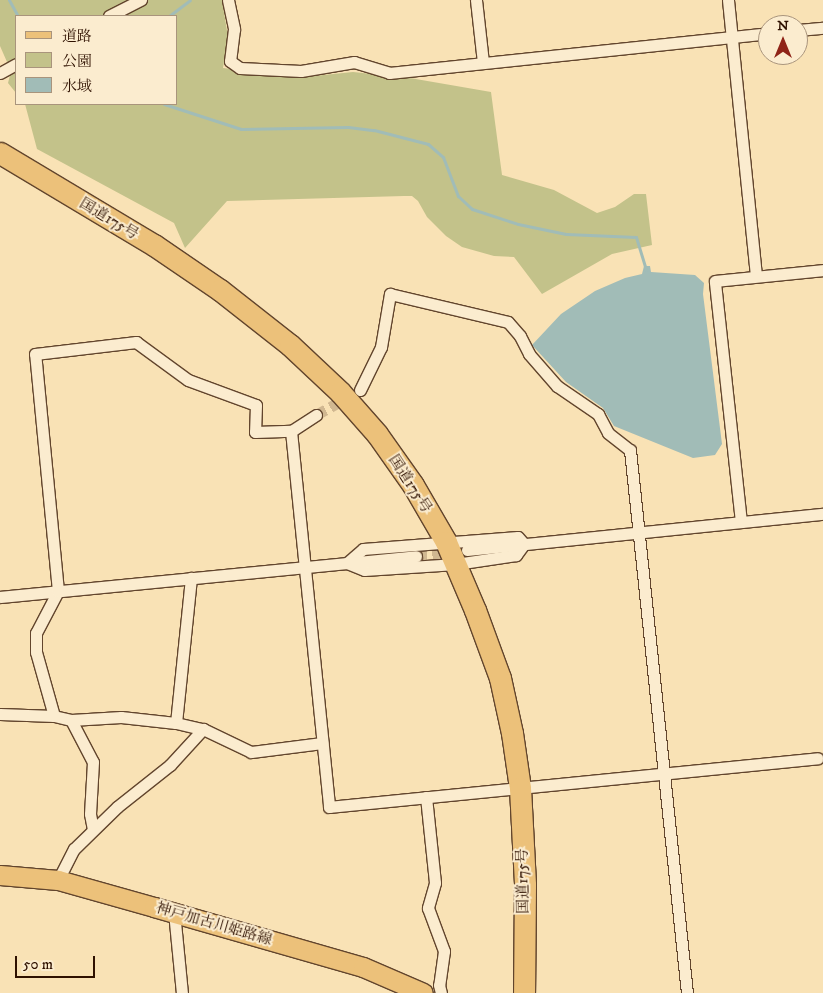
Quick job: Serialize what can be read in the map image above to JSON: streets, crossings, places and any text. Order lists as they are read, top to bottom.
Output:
{
  "streets": {
    "highway": ["国道175号"],
    "main road": ["神戸加古川姫路線"]
  },
  "legend": ["道路", "公園", "水域"],
  "scale_bar": "50 m",
  "north": "top"
}
